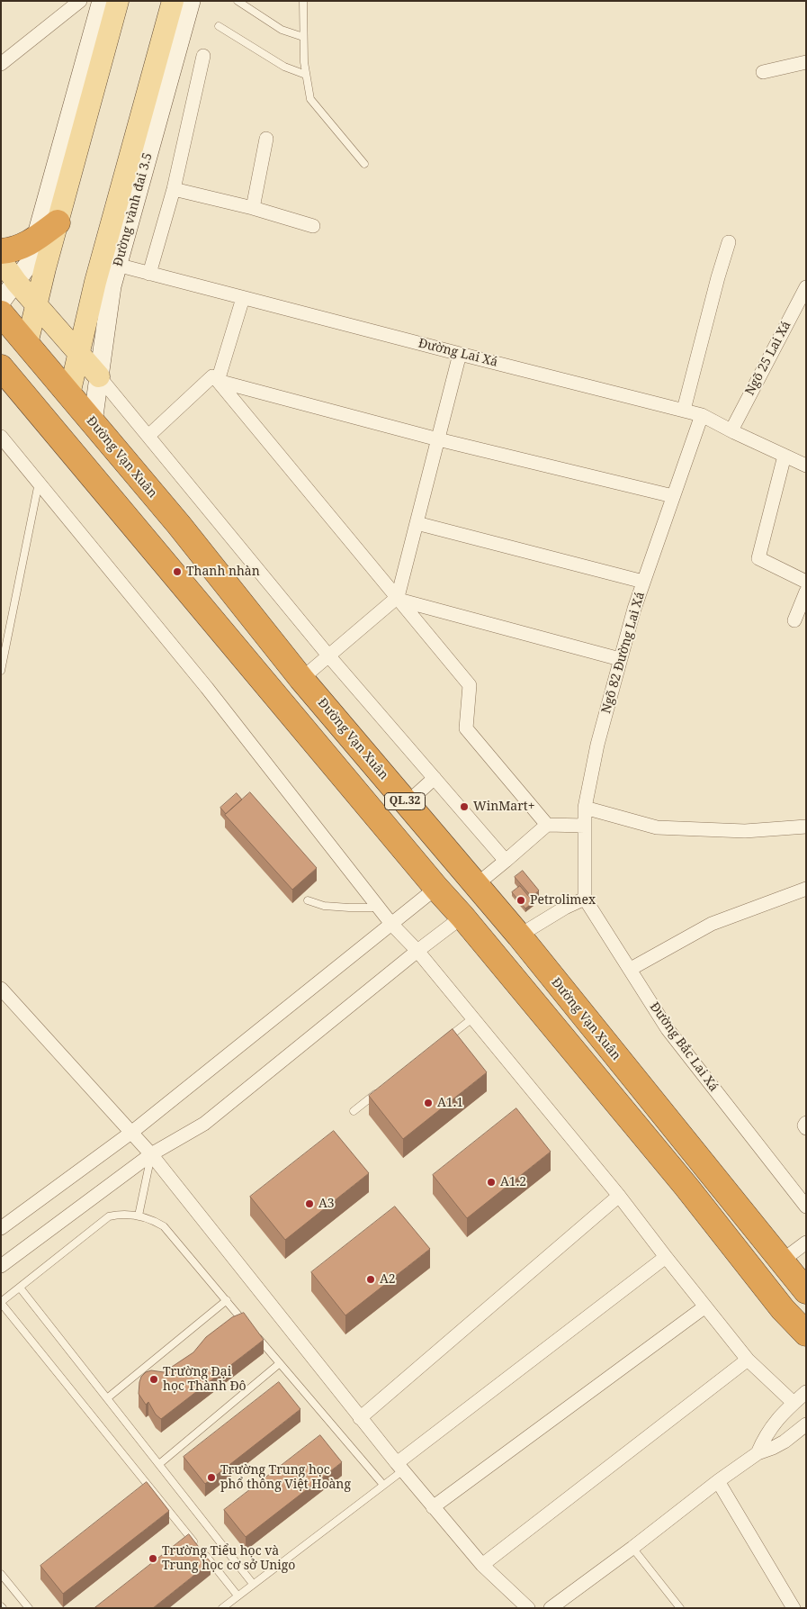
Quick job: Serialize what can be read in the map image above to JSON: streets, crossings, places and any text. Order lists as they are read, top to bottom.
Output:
{
  "streets": {
    "highway": ["Đường Vạn Xuân", "QL.32"],
    "main road": ["Đường vành đai 3.5"],
    "street": [
      "Đường Lai Xá",
      "Ngõ 25 Lai Xá",
      "Ngõ 82 Đường Lai Xá",
      "Đường Bắc Lai Xá"
    ]
  },
  "crossings": [
    ["Đường vành đai 3.5", "Đường Lai Xá"],
    ["Đường vành đai 3.5", "Đường Vạn Xuân"],
    ["Đường Lai Xá", "Ngõ 25 Lai Xá"],
    ["Đường Lai Xá", "Ngõ 82 Đường Lai Xá"],
    ["Ngõ 82 Đường Lai Xá", "Đường Bắc Lai Xá"]
  ],
  "places": [
    "Thanh nhàn",
    "WinMart+",
    "Petrolimex",
    "A1.1",
    "A1.2",
    "A3",
    "A2",
    "Trường Đại học Thành Đô",
    "Trường Trung học phổ thông Việt Hoàng",
    "Trường Tiểu học và Trung học cơ sở Unigo"
  ]
}
